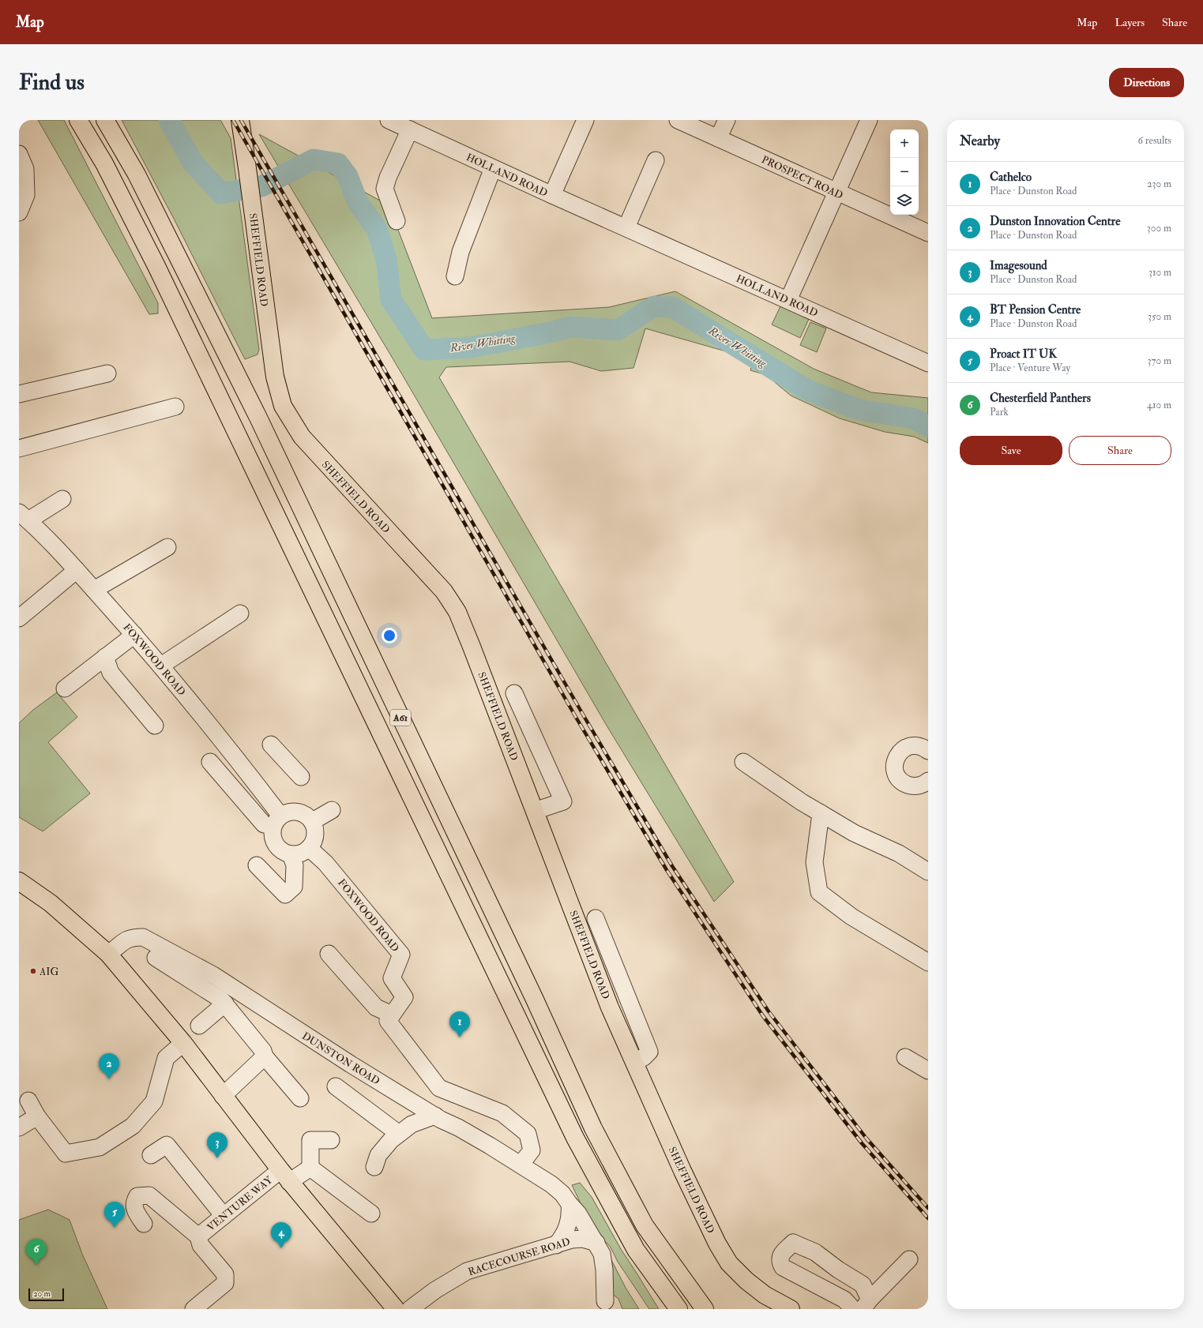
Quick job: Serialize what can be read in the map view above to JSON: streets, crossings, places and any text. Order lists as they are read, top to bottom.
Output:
{
  "streets": {
    "main road": ["SHEFFIELD ROAD", "A61"],
    "street": [
      "HOLLAND ROAD",
      "PROSPECT ROAD",
      "FOXWOOD ROAD",
      "DUNSTON ROAD",
      "VENTURE WAY",
      "RACECOURSE ROAD"
    ]
  },
  "crossings": [
    ["DUNSTON ROAD", "RACECOURSE ROAD"]
  ],
  "water": ["River Whitting"],
  "places": ["AIG"],
  "scale_bar": "20 m",
  "page": {
    "header": "Map",
    "nav": ["Map", "Layers", "Share"],
    "buttons": [
      "Directions",
      ["Save", "Share"]
    ],
    "title": "Find us",
    "heading": ["Nearby", "6 results"],
    "map_buttons": ["+", "−"],
    "list": [
      {
        "mark": "1",
        "name": "Cathelco",
        "note": "Place · Dunston Road",
        "value": "230 m"
      },
      {
        "mark": "2",
        "name": "Dunston Innovation Centre",
        "note": "Place · Dunston Road",
        "value": "300 m"
      },
      {
        "mark": "3",
        "name": "Imagesound",
        "note": "Place · Dunston Road",
        "value": "310 m"
      },
      {
        "mark": "4",
        "name": "BT Pension Centre",
        "note": "Place · Dunston Road",
        "value": "350 m"
      },
      {
        "mark": "5",
        "name": "Proact IT UK",
        "note": "Place · Venture Way",
        "value": "370 m"
      },
      {
        "mark": "6",
        "name": "Chesterfield Panthers",
        "note": "Park",
        "value": "410 m"
      }
    ],
    "pins": [
      "1",
      "2",
      "3",
      "5",
      "4",
      "6"
    ],
    "scale": "20 m"
  }
}
